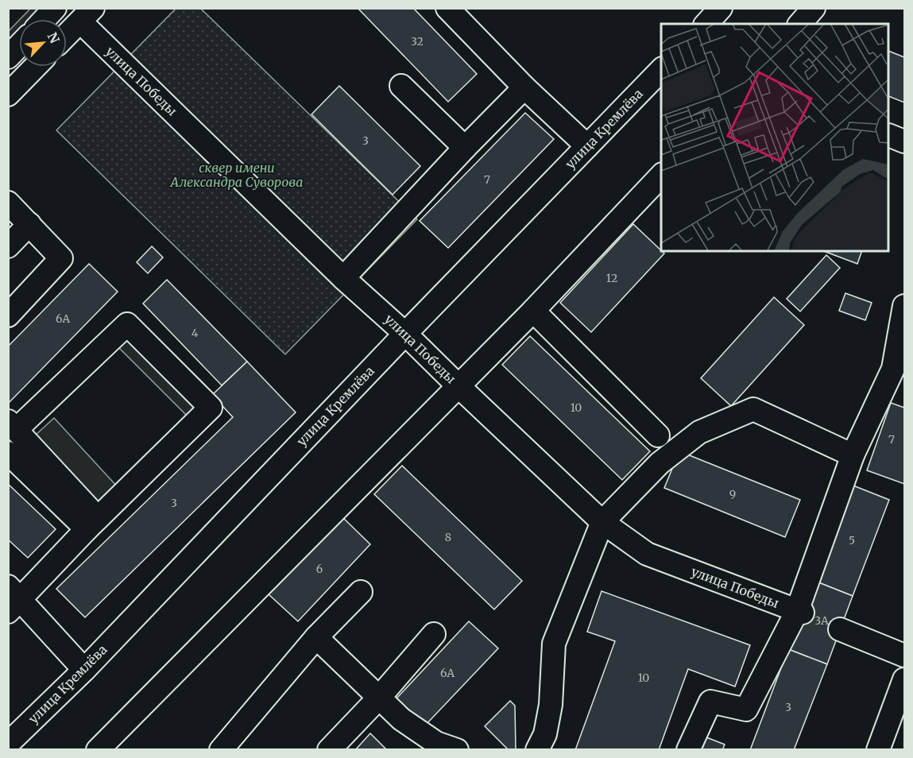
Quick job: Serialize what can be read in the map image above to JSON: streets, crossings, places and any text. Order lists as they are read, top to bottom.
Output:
{
  "streets": {
    "street": ["улица Победы", "улица Кремлёва"]
  },
  "crossings": [
    ["улица Победы", "улица Кремлёва"]
  ],
  "parks": ["сквер имени Александра Суворова"],
  "house_numbers": [
    "32",
    "3",
    "7",
    "12",
    "6А",
    "4",
    "10",
    "7",
    "9",
    "3",
    "8",
    "5",
    "6",
    "3А",
    "6А",
    "10",
    "3"
  ],
  "north": "top right"
}
